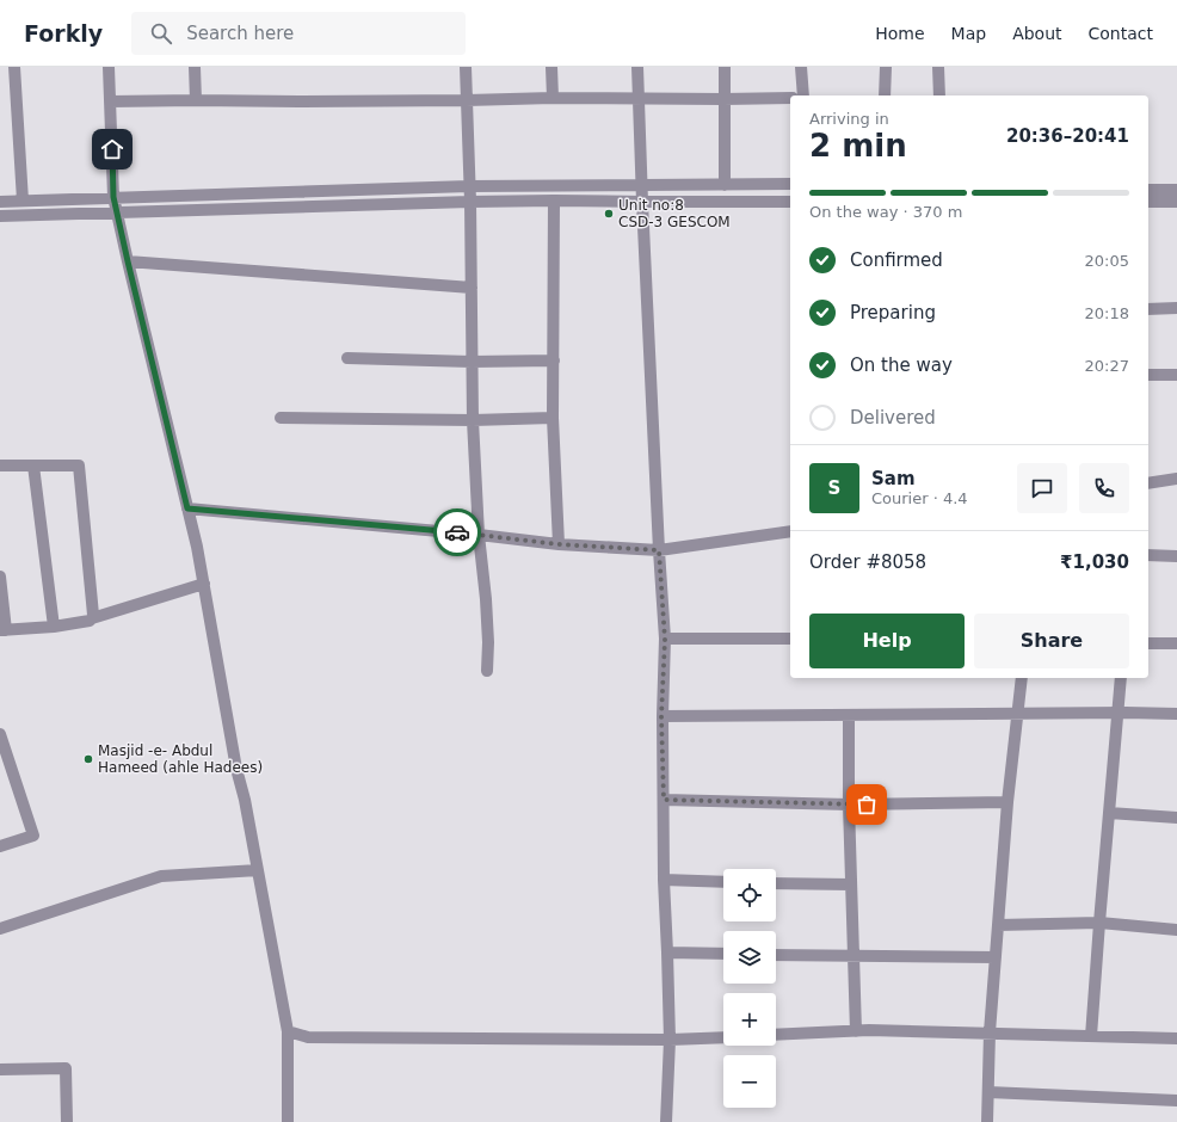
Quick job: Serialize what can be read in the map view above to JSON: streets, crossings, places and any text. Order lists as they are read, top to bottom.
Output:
{
  "places": ["Unit no:8 CSD-3 GESCOM", "Masjid -e- Abdul Hameed (ahle Hadees)"],
  "page": {
    "header": "Forkly",
    "search": "Search here",
    "nav": [
      "Home",
      "Map",
      "About",
      "Contact"
    ],
    "heading": ["2 min", "Arriving in", "20:36–20:41"],
    "panel": [
      "Sam",
      "Courier · 4.4",
      "Order #8058",
      "₹1,030"
    ],
    "bar": "On the way · 370 m",
    "list": [
      ["Confirmed", "20:05"],
      ["Preparing", "20:18"],
      ["On the way", "20:27"],
      "Delivered"
    ],
    "round": "S",
    "buttons": ["Help", "Share"],
    "map_buttons": ["+", "−"]
  }
}
